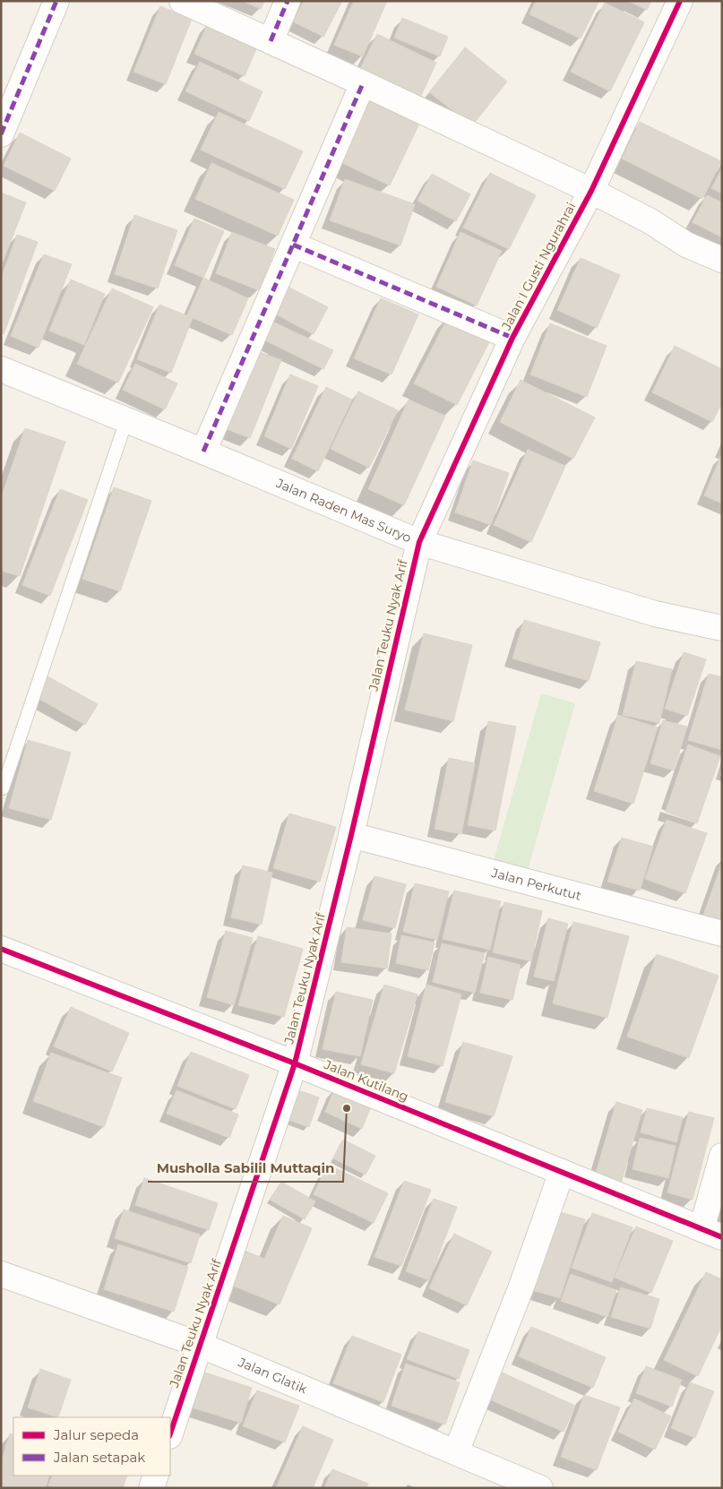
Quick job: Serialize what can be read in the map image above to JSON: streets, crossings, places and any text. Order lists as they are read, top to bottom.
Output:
{
  "streets": {
    "street": [
      "Jalan I Gusti Ngurahrai",
      "Jalan Raden Mas Suryo",
      "Jalan Teuku Nyak Arif",
      "Jalan Perkutut",
      "Jalan Kutilang",
      "Jalan Glatik"
    ]
  },
  "crossings": [
    ["Jalan I Gusti Ngurahrai", "Jalan Raden Mas Suryo"],
    ["Jalan I Gusti Ngurahrai", "Jalan Teuku Nyak Arif"],
    ["Jalan Raden Mas Suryo", "Jalan Teuku Nyak Arif"],
    ["Jalan Teuku Nyak Arif", "Jalan Perkutut"],
    ["Jalan Teuku Nyak Arif", "Jalan Kutilang"],
    ["Jalan Teuku Nyak Arif", "Jalan Glatik"]
  ],
  "places": ["Musholla Sabilil Muttaqin"],
  "legend": ["Jalur sepeda", "Jalan setapak"]
}
